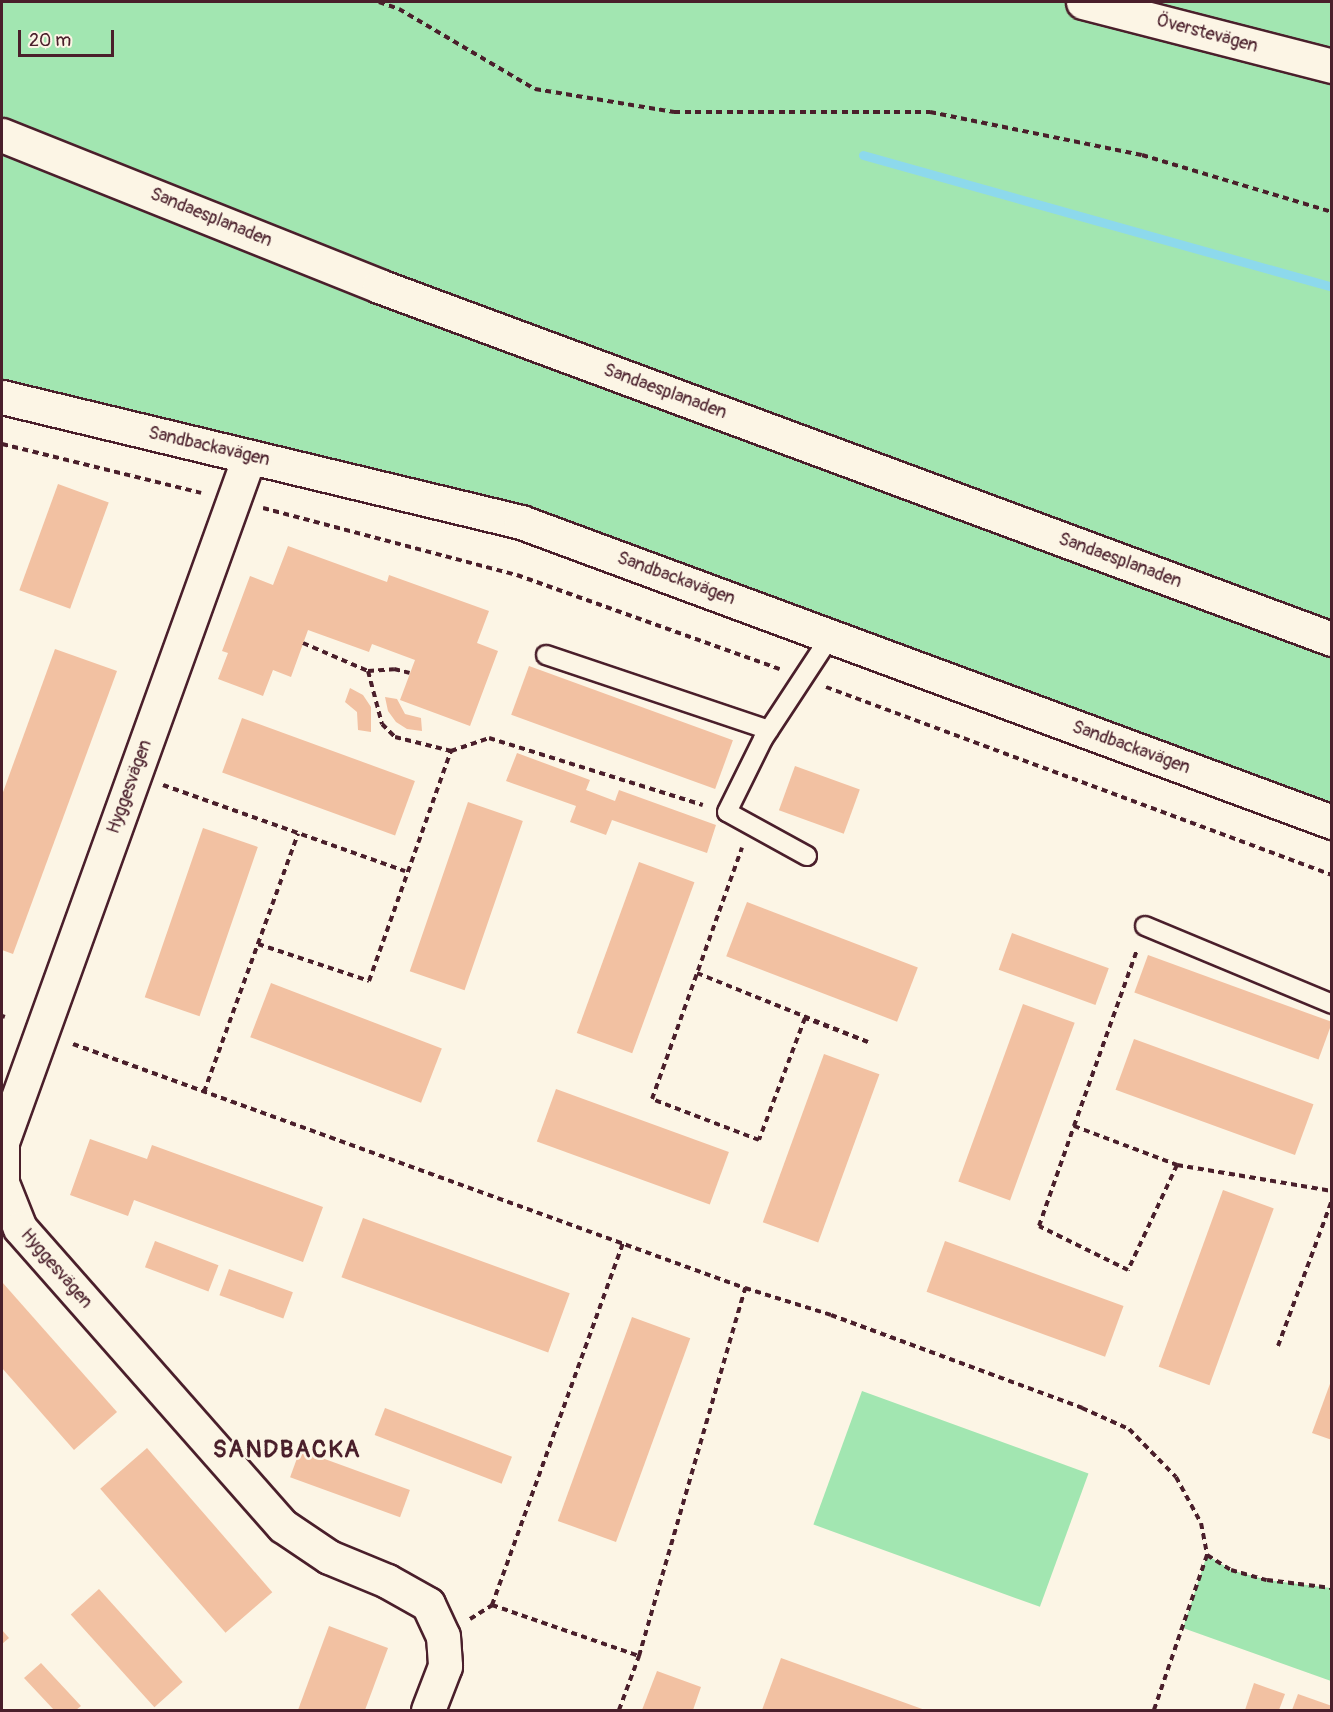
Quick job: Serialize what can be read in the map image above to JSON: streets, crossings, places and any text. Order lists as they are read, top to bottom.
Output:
{
  "streets": {
    "street": [
      "Överstevägen",
      "Sandaesplanaden",
      "Sandbackavägen",
      "Hyggesvägen"
    ]
  },
  "crossings": [
    ["Sandbackavägen", "Hyggesvägen"]
  ],
  "districts": ["SANDBACKA"],
  "scale_bar": "20 m"
}
